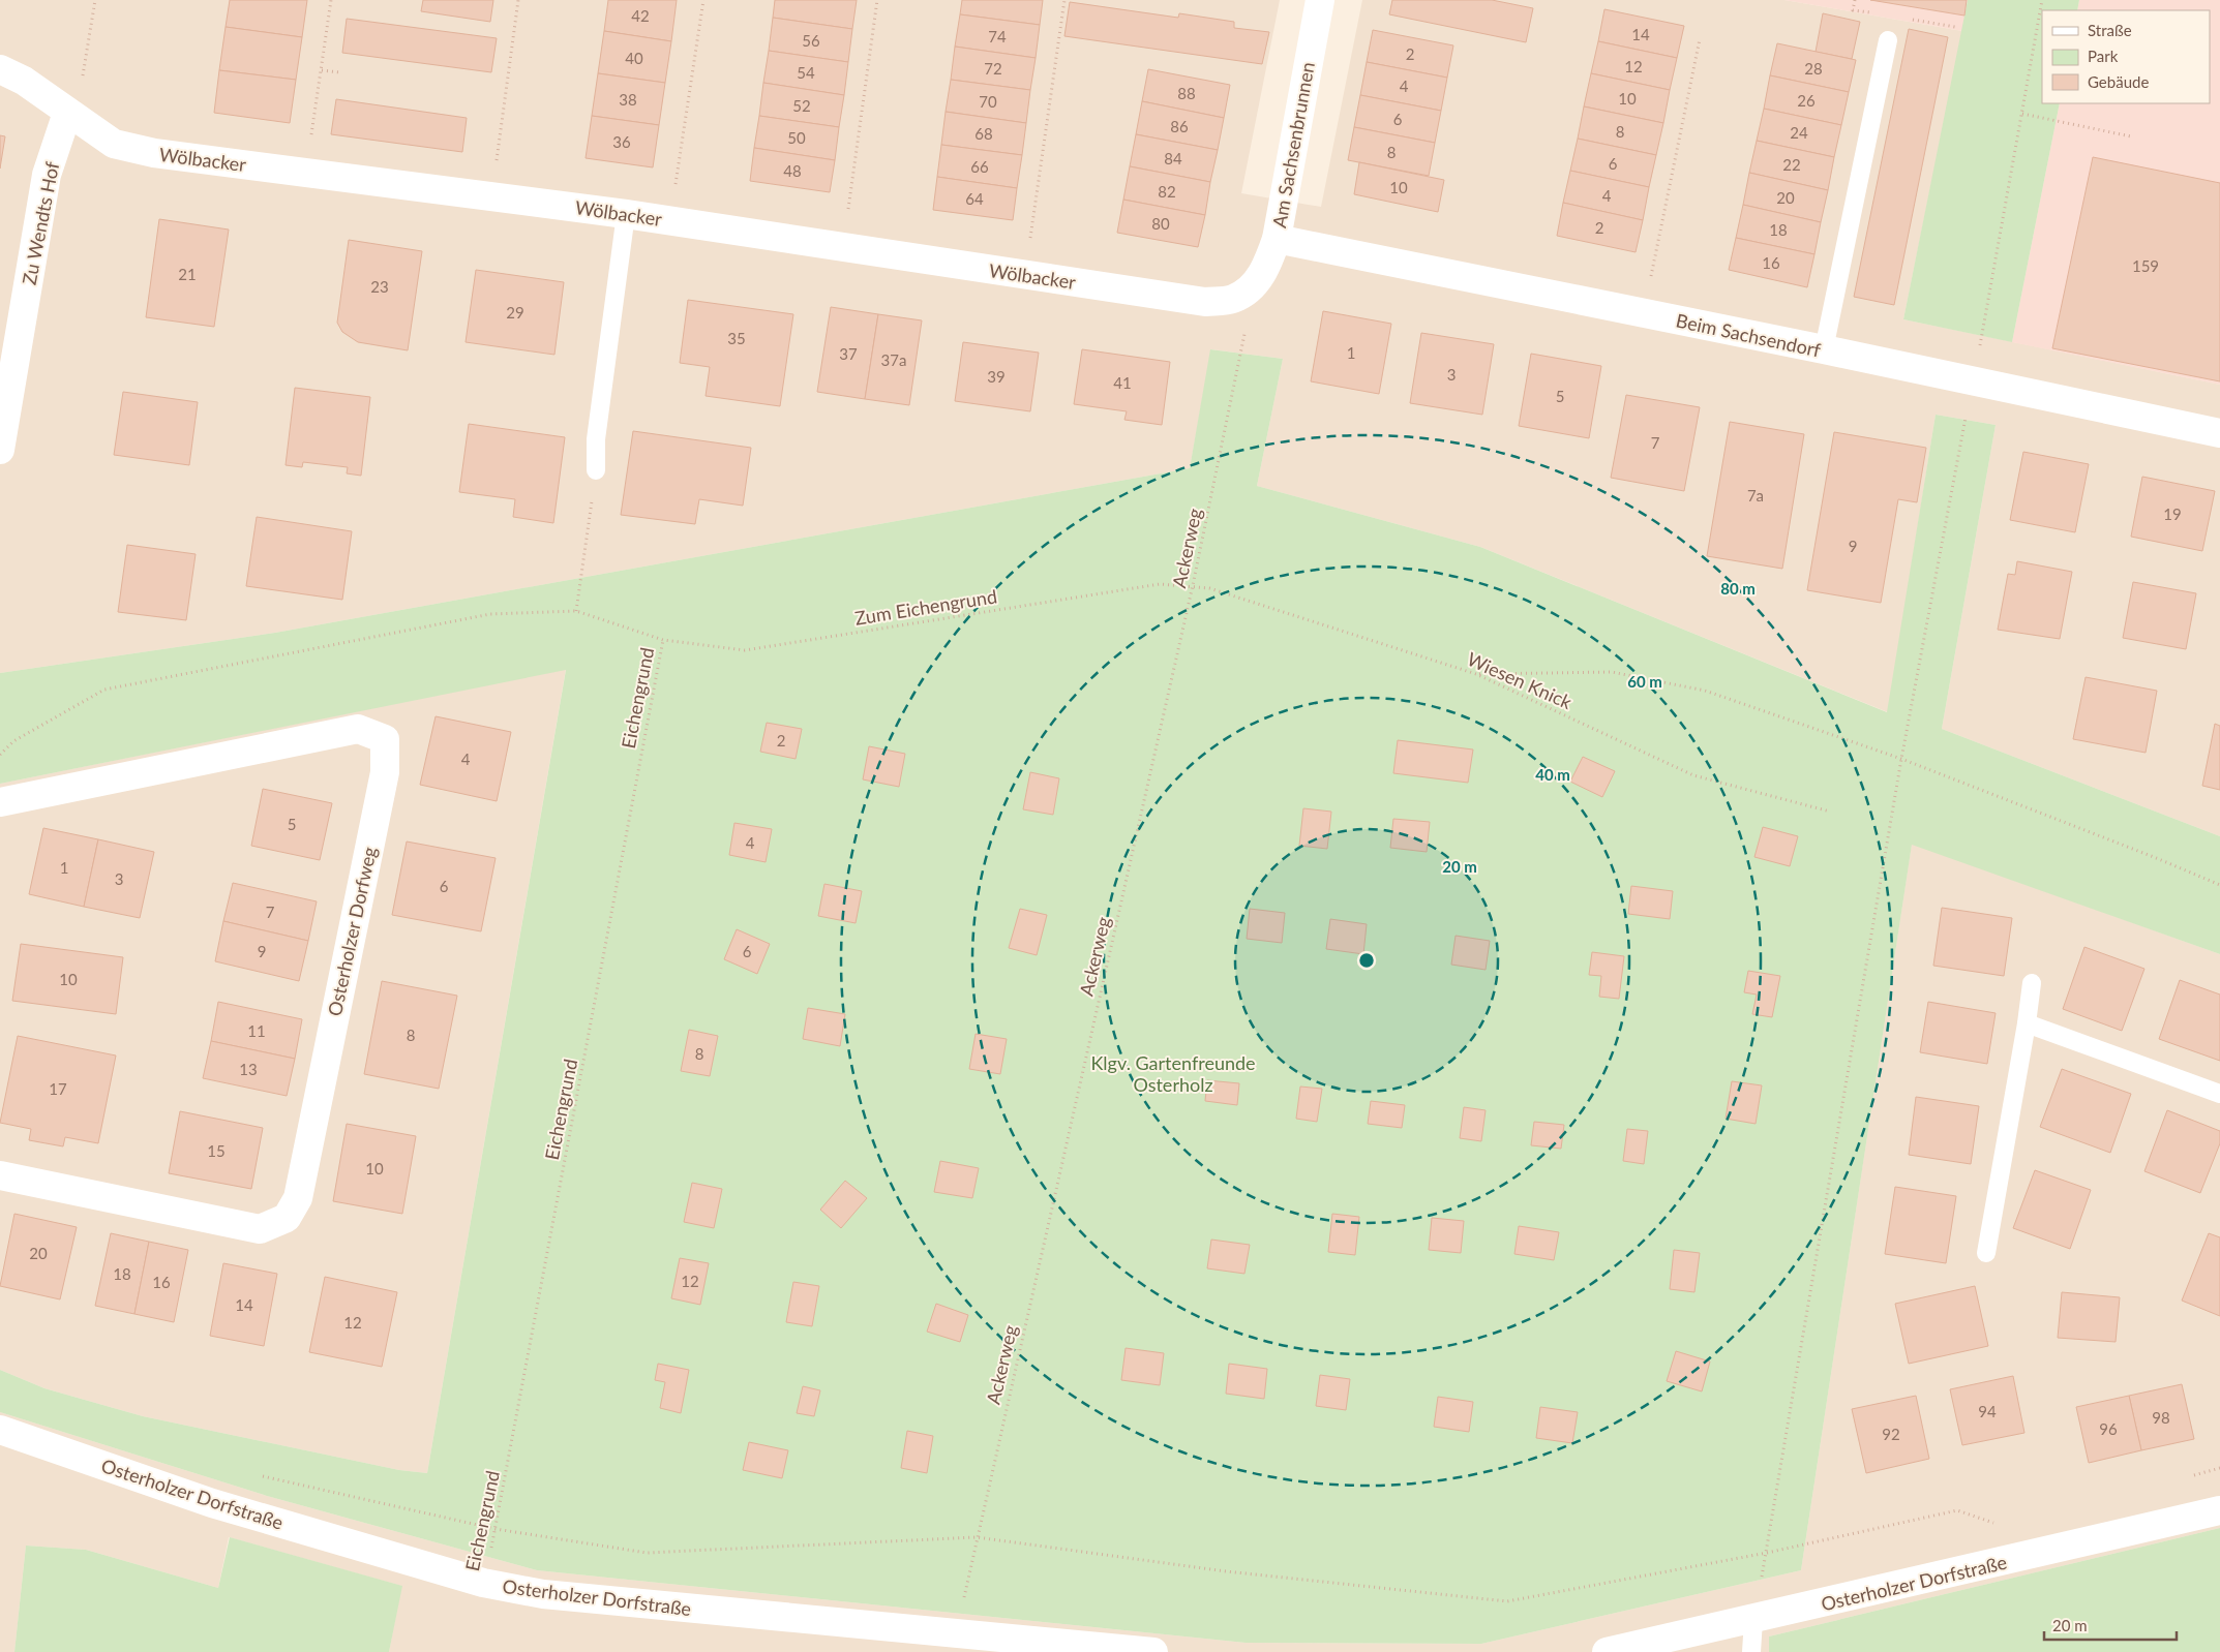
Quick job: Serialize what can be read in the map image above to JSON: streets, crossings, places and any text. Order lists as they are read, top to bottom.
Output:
{
  "streets": {
    "street": [
      "Am Sachsenbrunnen",
      "Wölbacker",
      "Zu Wendts Hof",
      "Beim Sachsendorf",
      "Osterholzer Dorfweg",
      "Osterholzer Dorfstraße"
    ],
    "path": [
      "Ackerweg",
      "Zum Eichengrund",
      "Wiesen Knick",
      "Eichengrund"
    ]
  },
  "crossings": [
    ["Am Sachsenbrunnen", "Wölbacker"],
    ["Am Sachsenbrunnen", "Beim Sachsendorf"],
    ["Am Sachsenbrunnen", "Ackerweg"],
    ["Wölbacker", "Zu Wendts Hof"],
    ["Wölbacker", "Ackerweg"],
    ["Ackerweg", "Zum Eichengrund"],
    ["Ackerweg", "Wiesen Knick"],
    ["Ackerweg", "Osterholzer Dorfstraße"],
    ["Zum Eichengrund", "Wiesen Knick"],
    ["Zum Eichengrund", "Eichengrund"],
    ["Eichengrund", "Osterholzer Dorfstraße"]
  ],
  "parks": ["Klgv. Gartenfreunde Osterholz"],
  "house_numbers": [
    "42",
    "14",
    "74",
    "56",
    "2",
    "40",
    "12",
    "72",
    "28",
    "54",
    "4",
    "88",
    "10",
    "38",
    "26",
    "70",
    "52",
    "6",
    "86",
    "8",
    "24",
    "68",
    "50",
    "36",
    "8",
    "84",
    "6",
    "22",
    "66",
    "48",
    "10",
    "82",
    "4",
    "20",
    "64",
    "80",
    "2",
    "18",
    "16",
    "159",
    "21",
    "23",
    "29",
    "35",
    "1",
    "37",
    "37a",
    "3",
    "39",
    "41",
    "5",
    "7",
    "7a",
    "19",
    "9",
    "2",
    "4",
    "5",
    "4",
    "1",
    "3",
    "6",
    "7",
    "9",
    "6",
    "10",
    "11",
    "8",
    "8",
    "13",
    "17",
    "15",
    "10",
    "20",
    "18",
    "12",
    "16",
    "14",
    "12",
    "94",
    "98",
    "96",
    "92"
  ],
  "legend": ["Straße", "Park", "Gebäude"],
  "scale_bar": "20 m",
  "rings": [
    "80 m",
    "60 m",
    "40 m",
    "20 m"
  ]
}
